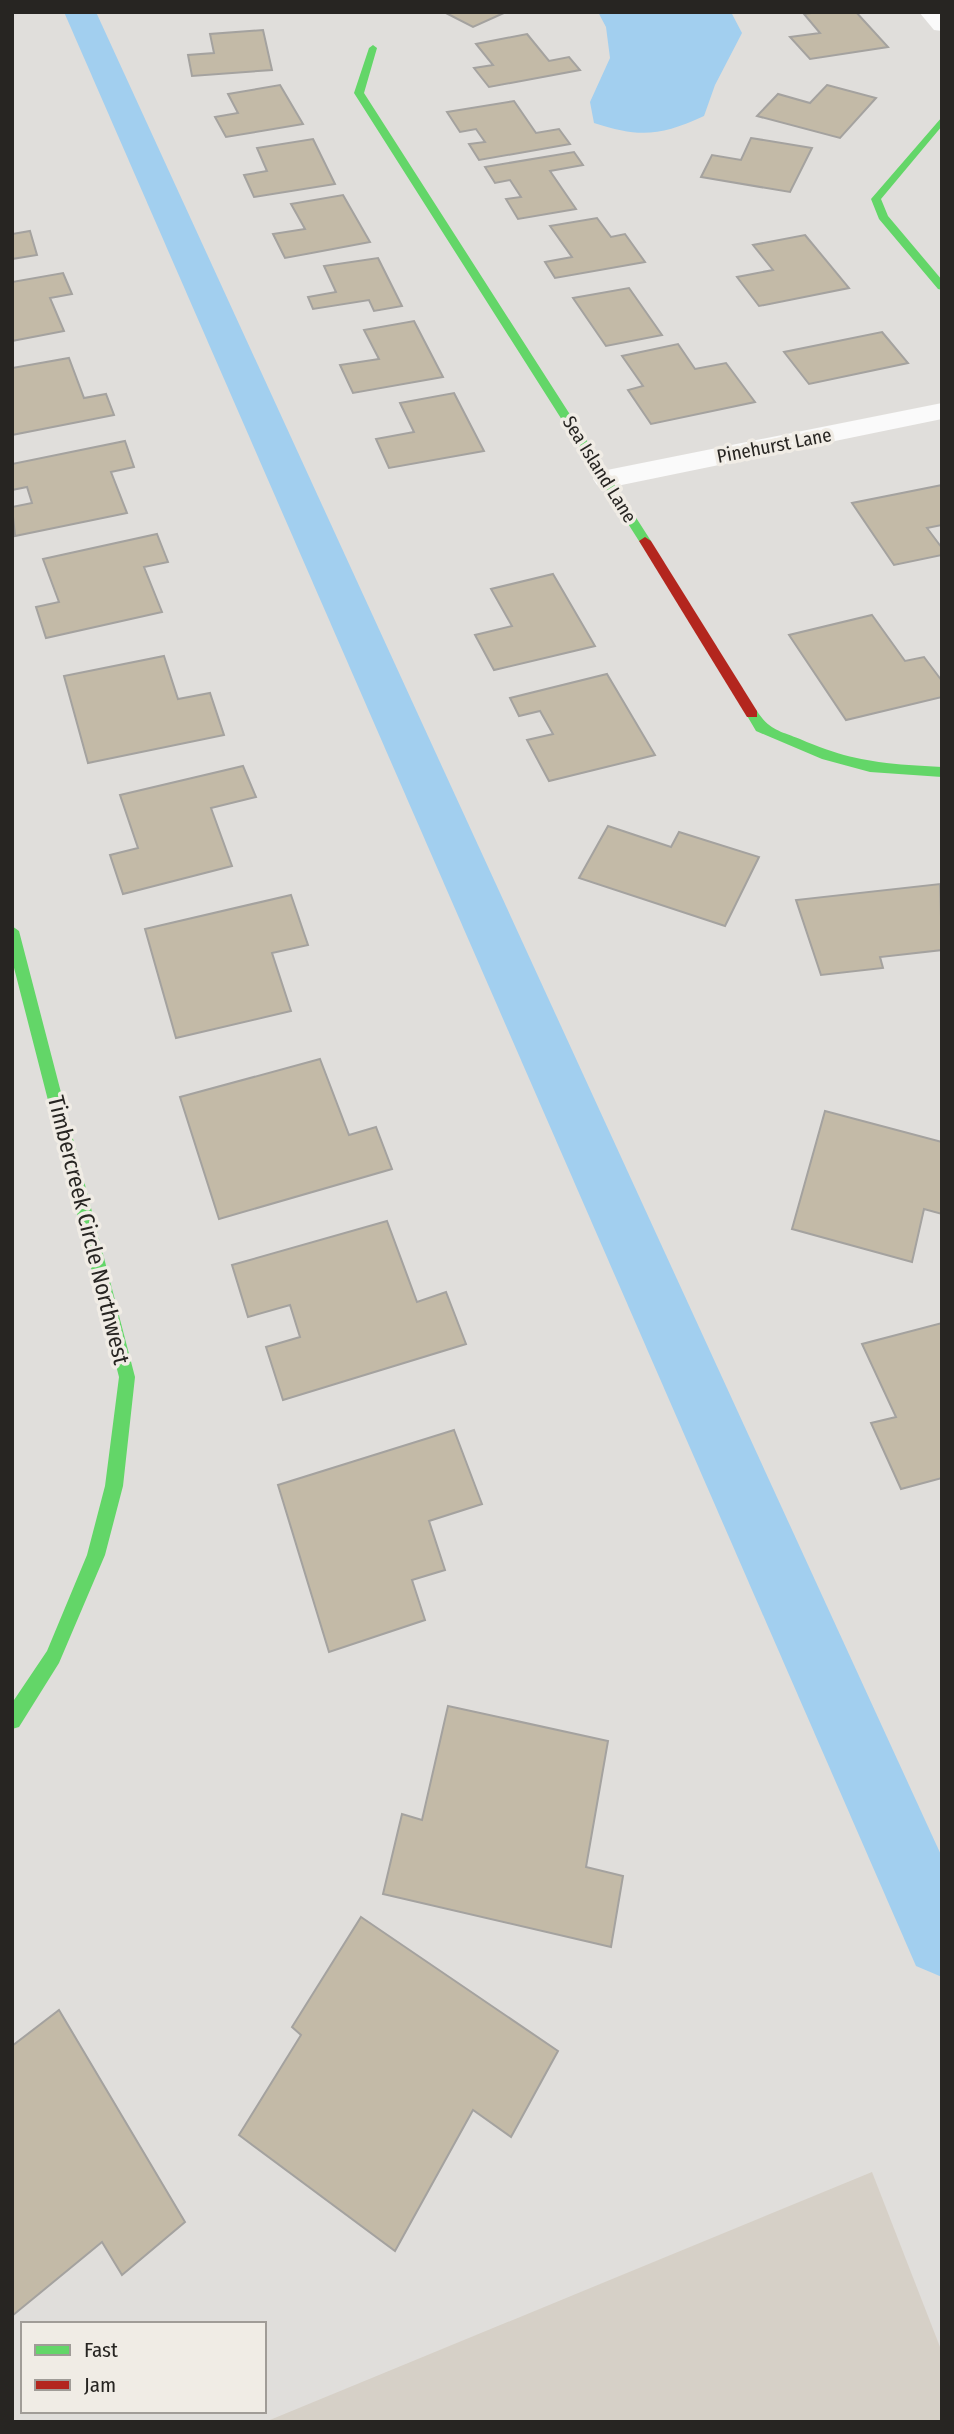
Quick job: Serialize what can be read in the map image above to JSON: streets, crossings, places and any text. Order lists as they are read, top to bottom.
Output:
{
  "streets": {
    "street": ["Pinehurst Lane", "Sea Island Lane", "Timbercreek Circle Northwest"]
  },
  "crossings": [
    ["Pinehurst Lane", "Sea Island Lane"]
  ],
  "legend": ["Fast", "Jam"]
}
